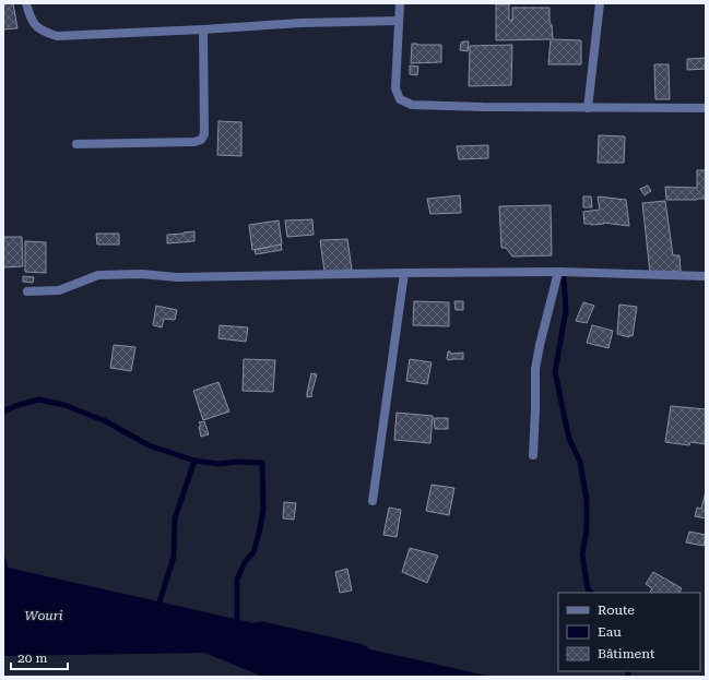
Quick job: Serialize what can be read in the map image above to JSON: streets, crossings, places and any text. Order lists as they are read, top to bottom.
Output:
{
  "water": ["Wouri"],
  "legend": ["Route", "Eau", "Bâtiment"],
  "scale_bar": "20 m"
}
